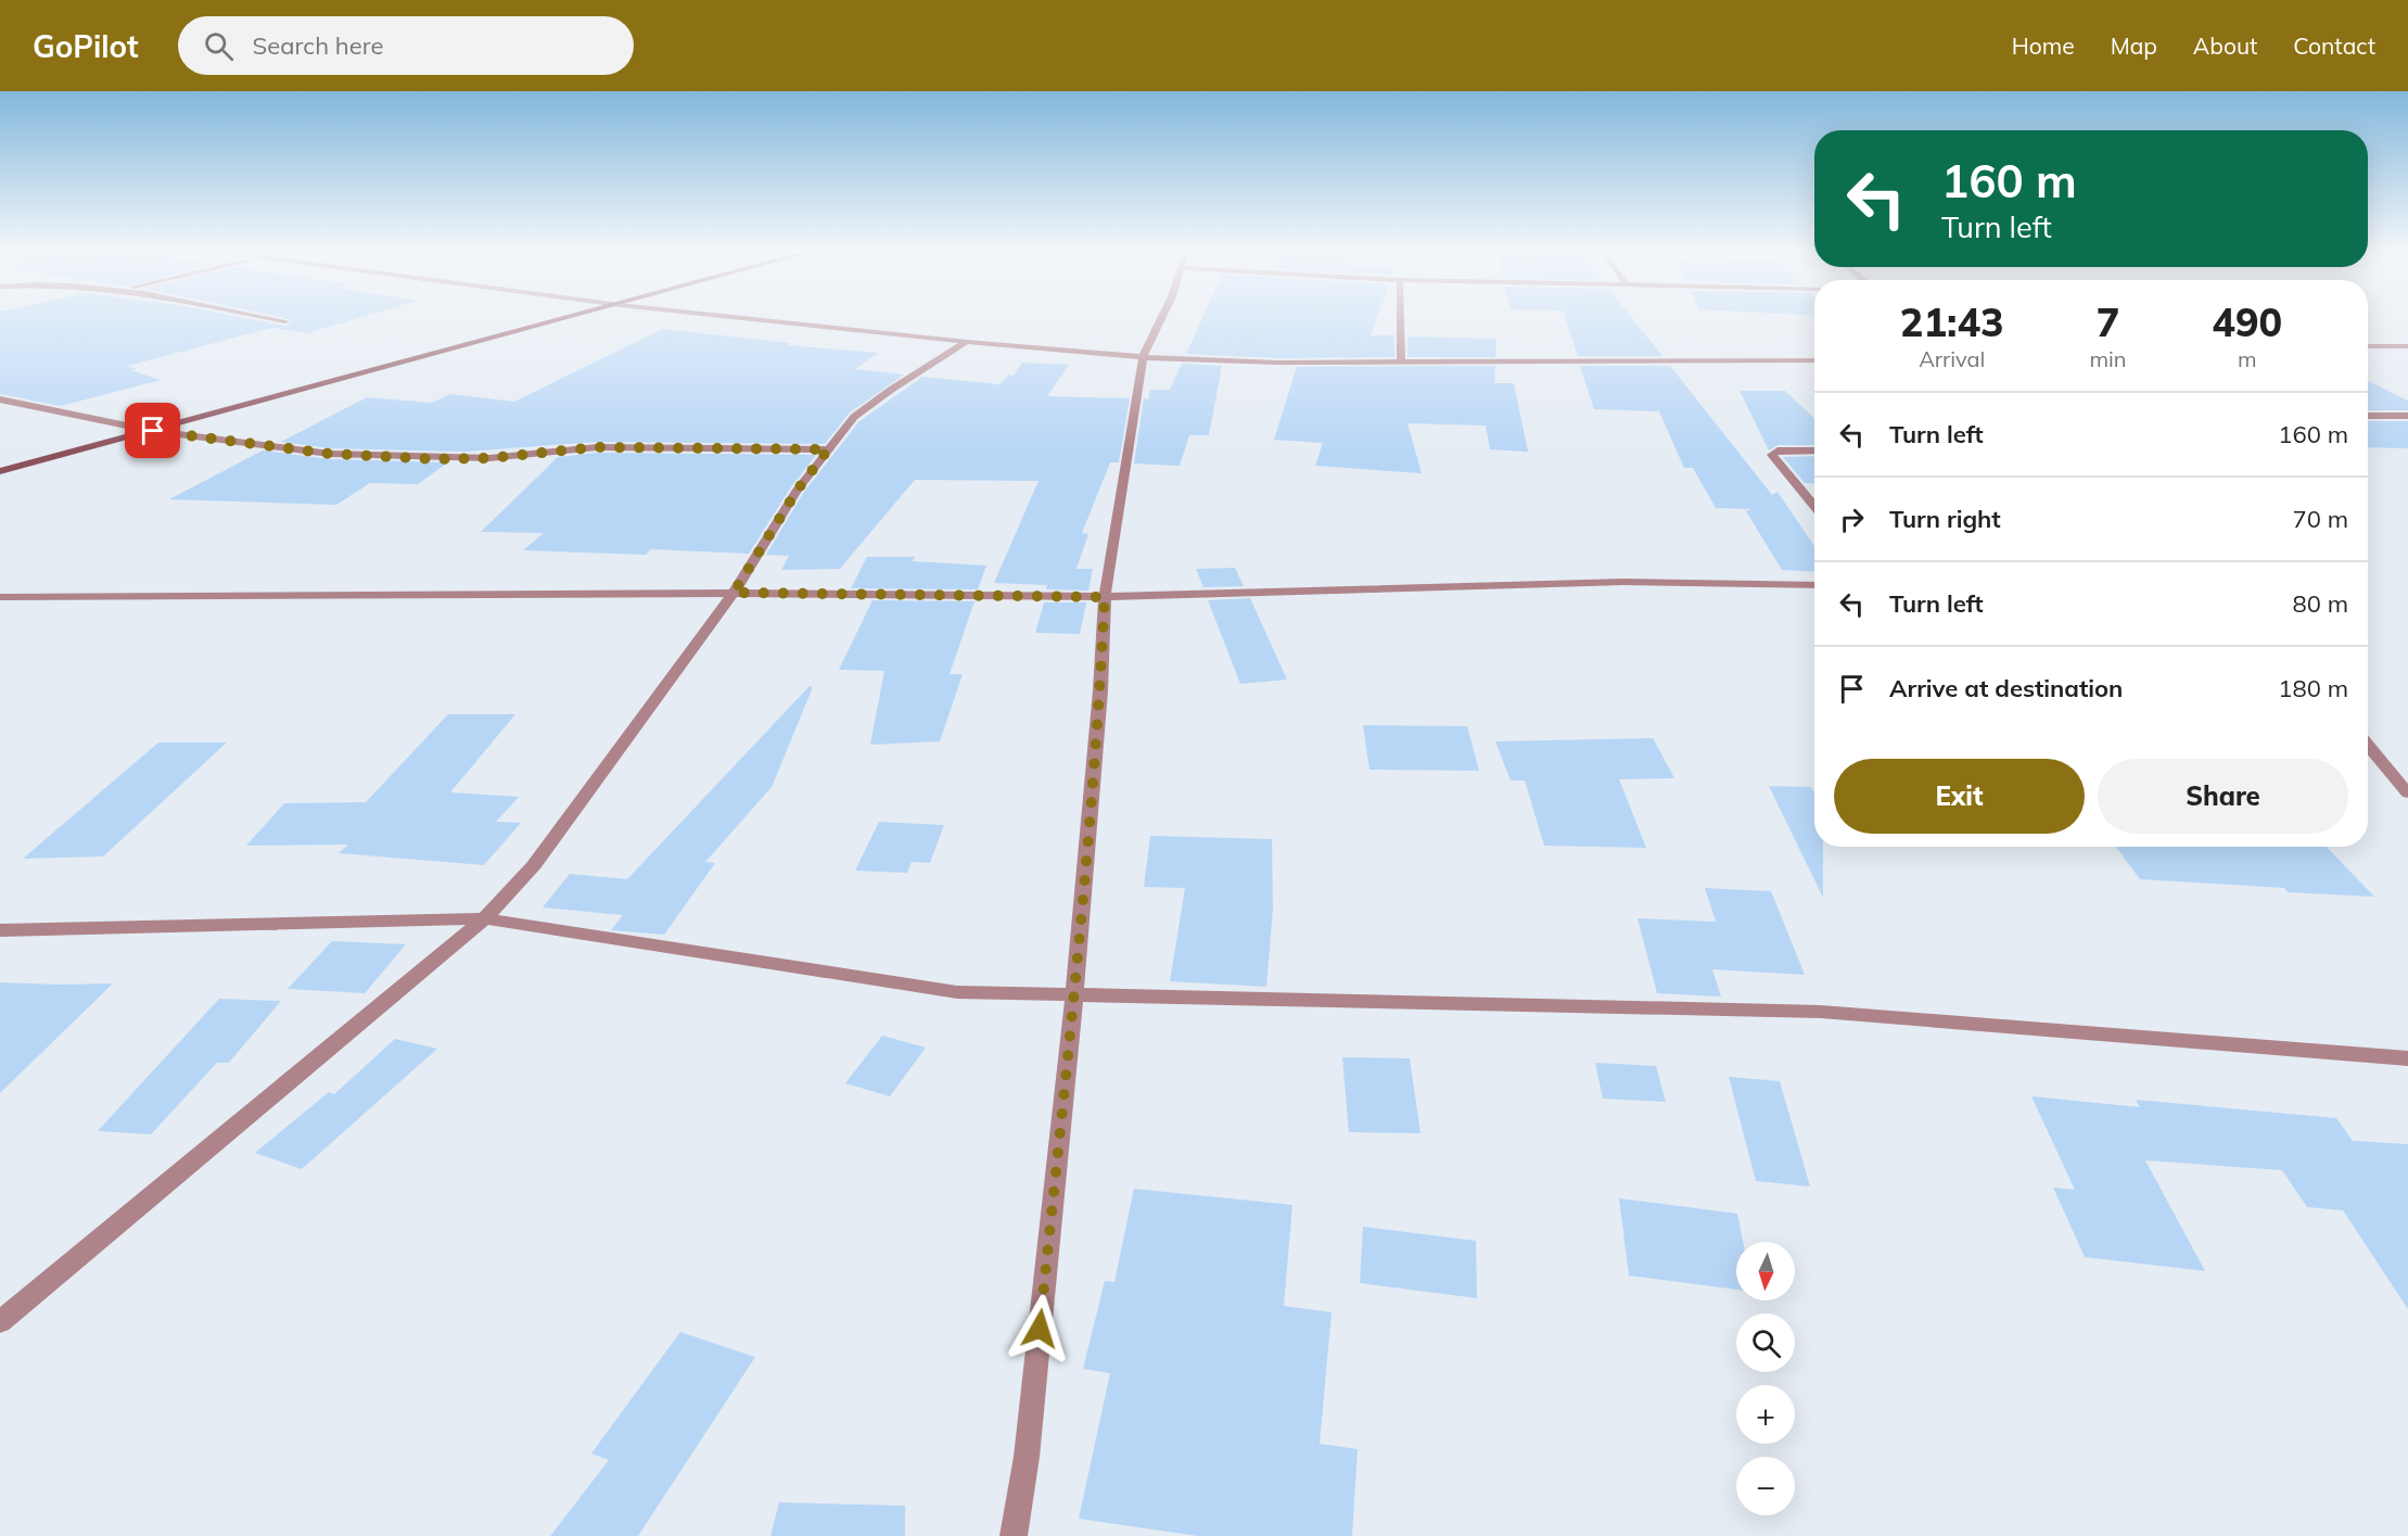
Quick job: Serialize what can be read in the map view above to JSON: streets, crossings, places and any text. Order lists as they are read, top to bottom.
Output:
{
  "north": "bottom",
  "page": {
    "header": "GoPilot",
    "search": "Search here",
    "nav": [
      "Home",
      "Map",
      "About",
      "Contact"
    ],
    "turn": ["160 m", "Turn left"],
    "eta": [
      "21:43",
      "Arrival",
      "7",
      "min",
      "490",
      "m"
    ],
    "list": [
      {
        "name": "Turn left",
        "value": "160 m"
      },
      {
        "name": "Turn right",
        "value": "70 m"
      },
      {
        "name": "Turn left",
        "value": "80 m"
      },
      {
        "name": "Arrive at destination",
        "value": "180 m"
      }
    ],
    "buttons": ["Exit", "Share"],
    "map_buttons": ["+", "−"]
  }
}
